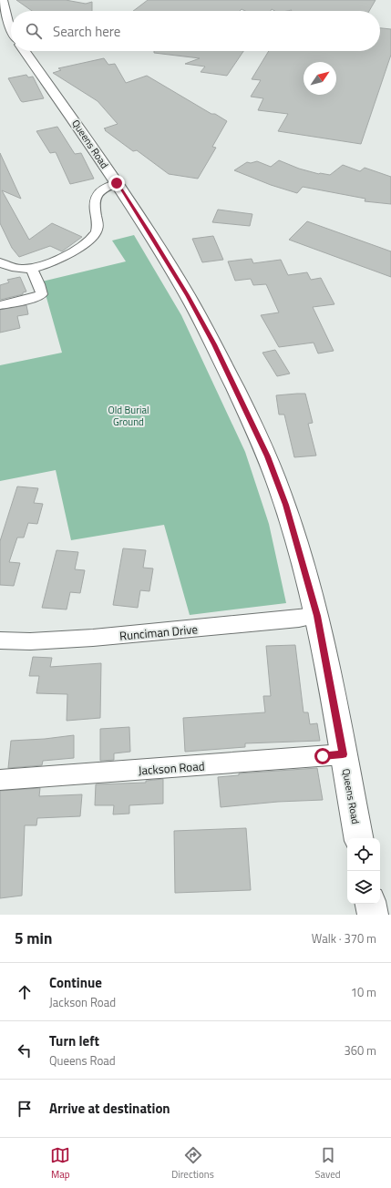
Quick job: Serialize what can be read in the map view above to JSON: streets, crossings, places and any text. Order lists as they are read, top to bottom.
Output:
{
  "streets": {
    "main road": ["Queens Road"],
    "street": ["Runciman Drive", "Jackson Road"]
  },
  "crossings": [
    ["Queens Road", "Runciman Drive"],
    ["Queens Road", "Jackson Road"]
  ],
  "parks": ["Old Burial Ground"],
  "north": "top right",
  "page": {
    "search": "Search here",
    "heading": ["5 min", "Walk · 370 m"],
    "list": [
      ["Continue", "Jackson Road", "10 m"],
      ["Turn left", "Queens Road", "360 m"],
      "Arrive at destination"
    ],
    "nav": ["Map", "Directions", "Saved"]
  }
}
